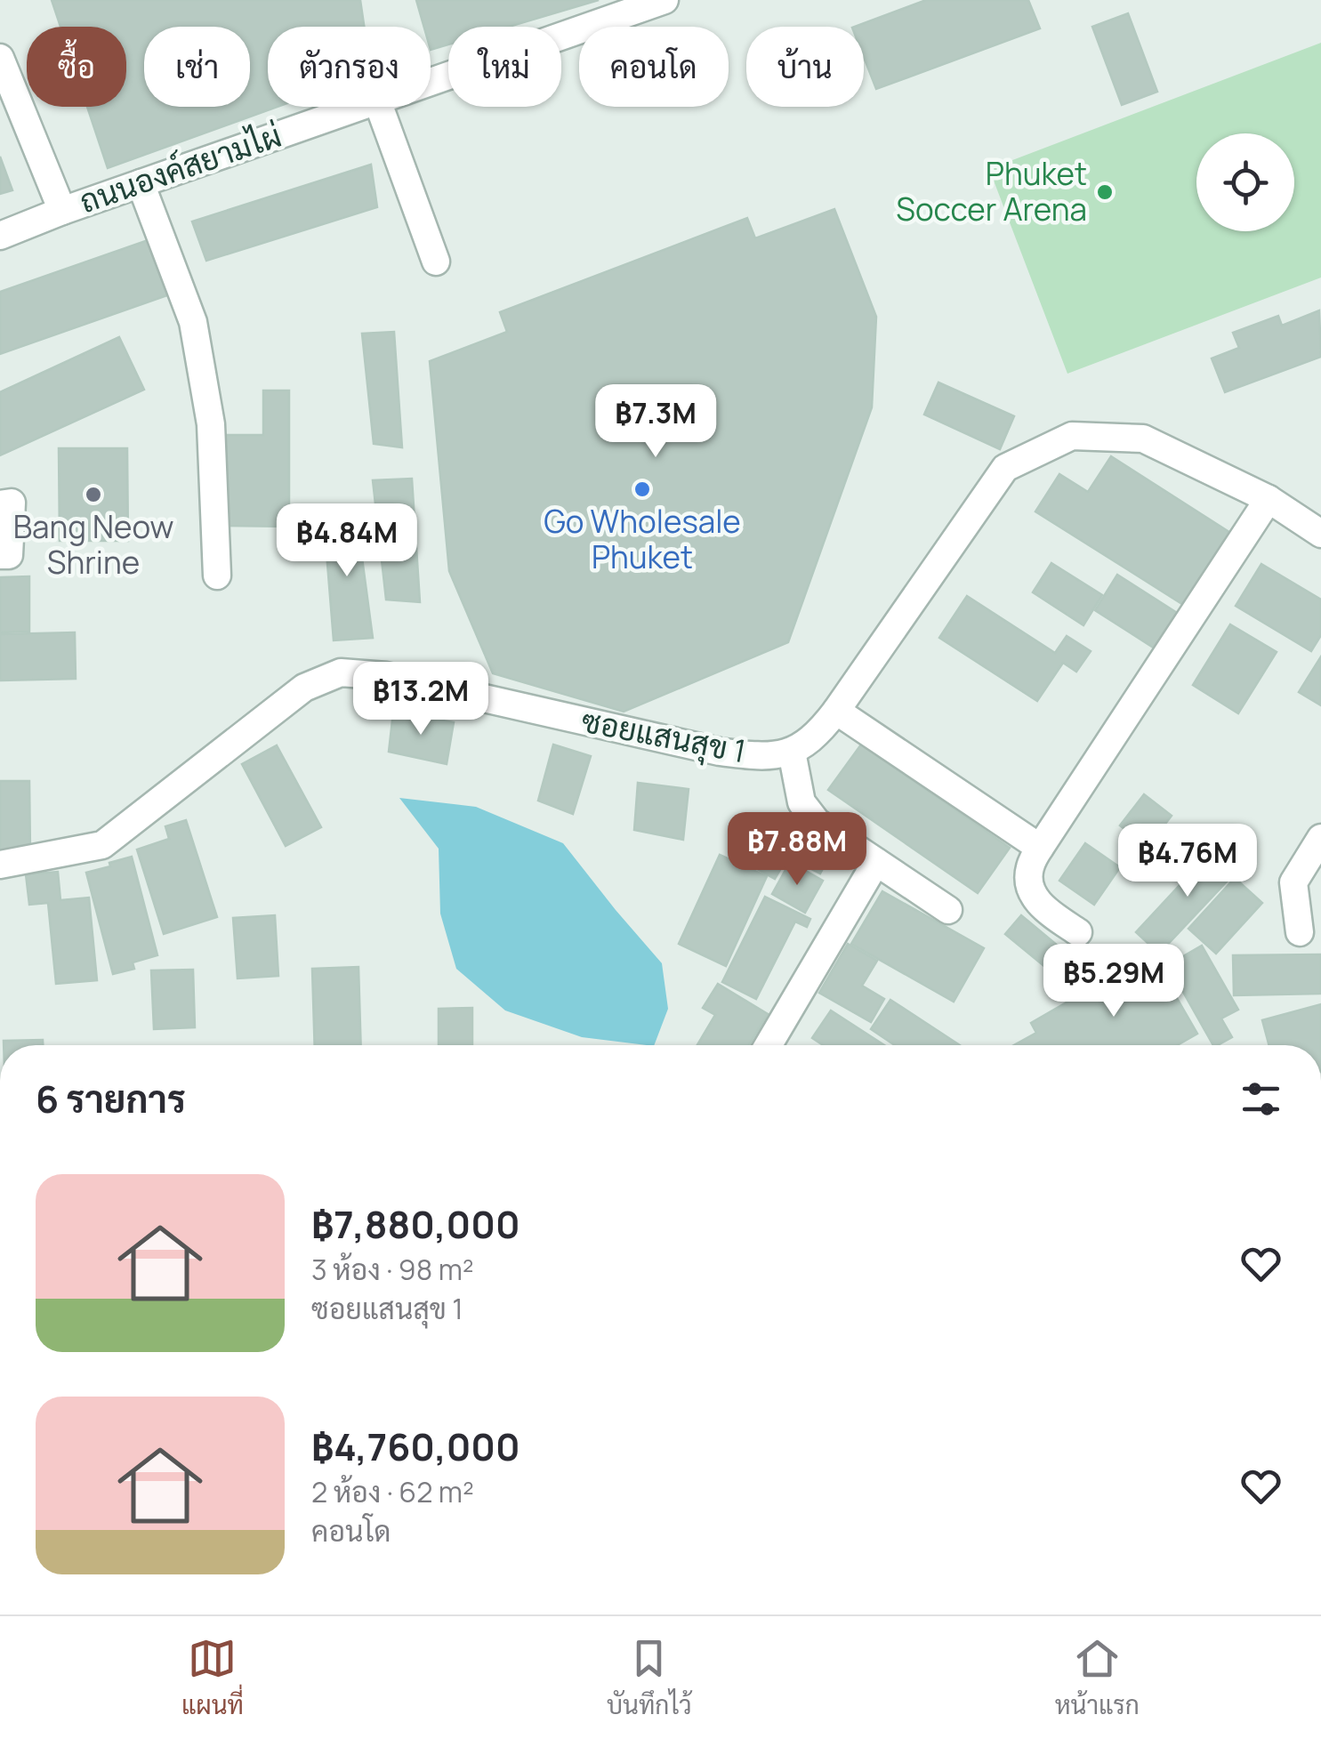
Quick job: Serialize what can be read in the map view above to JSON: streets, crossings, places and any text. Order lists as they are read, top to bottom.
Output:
{
  "streets": {
    "street": ["ถนนองค์สยามไผ่", "ซอยแสนสุข 1"]
  },
  "places": ["Phuket Soccer Arena", "Go Wholesale Phuket", "Bang Neow Shrine"],
  "page": {
    "chip": [
      "ซื้อ",
      "เช่า",
      "ตัวกรอง",
      "ใหม่",
      "คอนโด",
      "บ้าน"
    ],
    "price": [
      "฿7.3M",
      "฿4.84M",
      "฿13.2M",
      "฿7.88M",
      "฿4.76M",
      "฿5.29M"
    ],
    "heading": "6 รายการ",
    "list": [
      {
        "name": "฿7,880,000",
        "note": "3 ห้อง · 98 m² · ซอยแสนสุข 1"
      },
      {
        "name": "฿4,760,000",
        "note": "2 ห้อง · 62 m² · คอนโด"
      }
    ],
    "tabs": ["แผนที่", "บันทึกไว้", "หน้าแรก"]
  }
}
